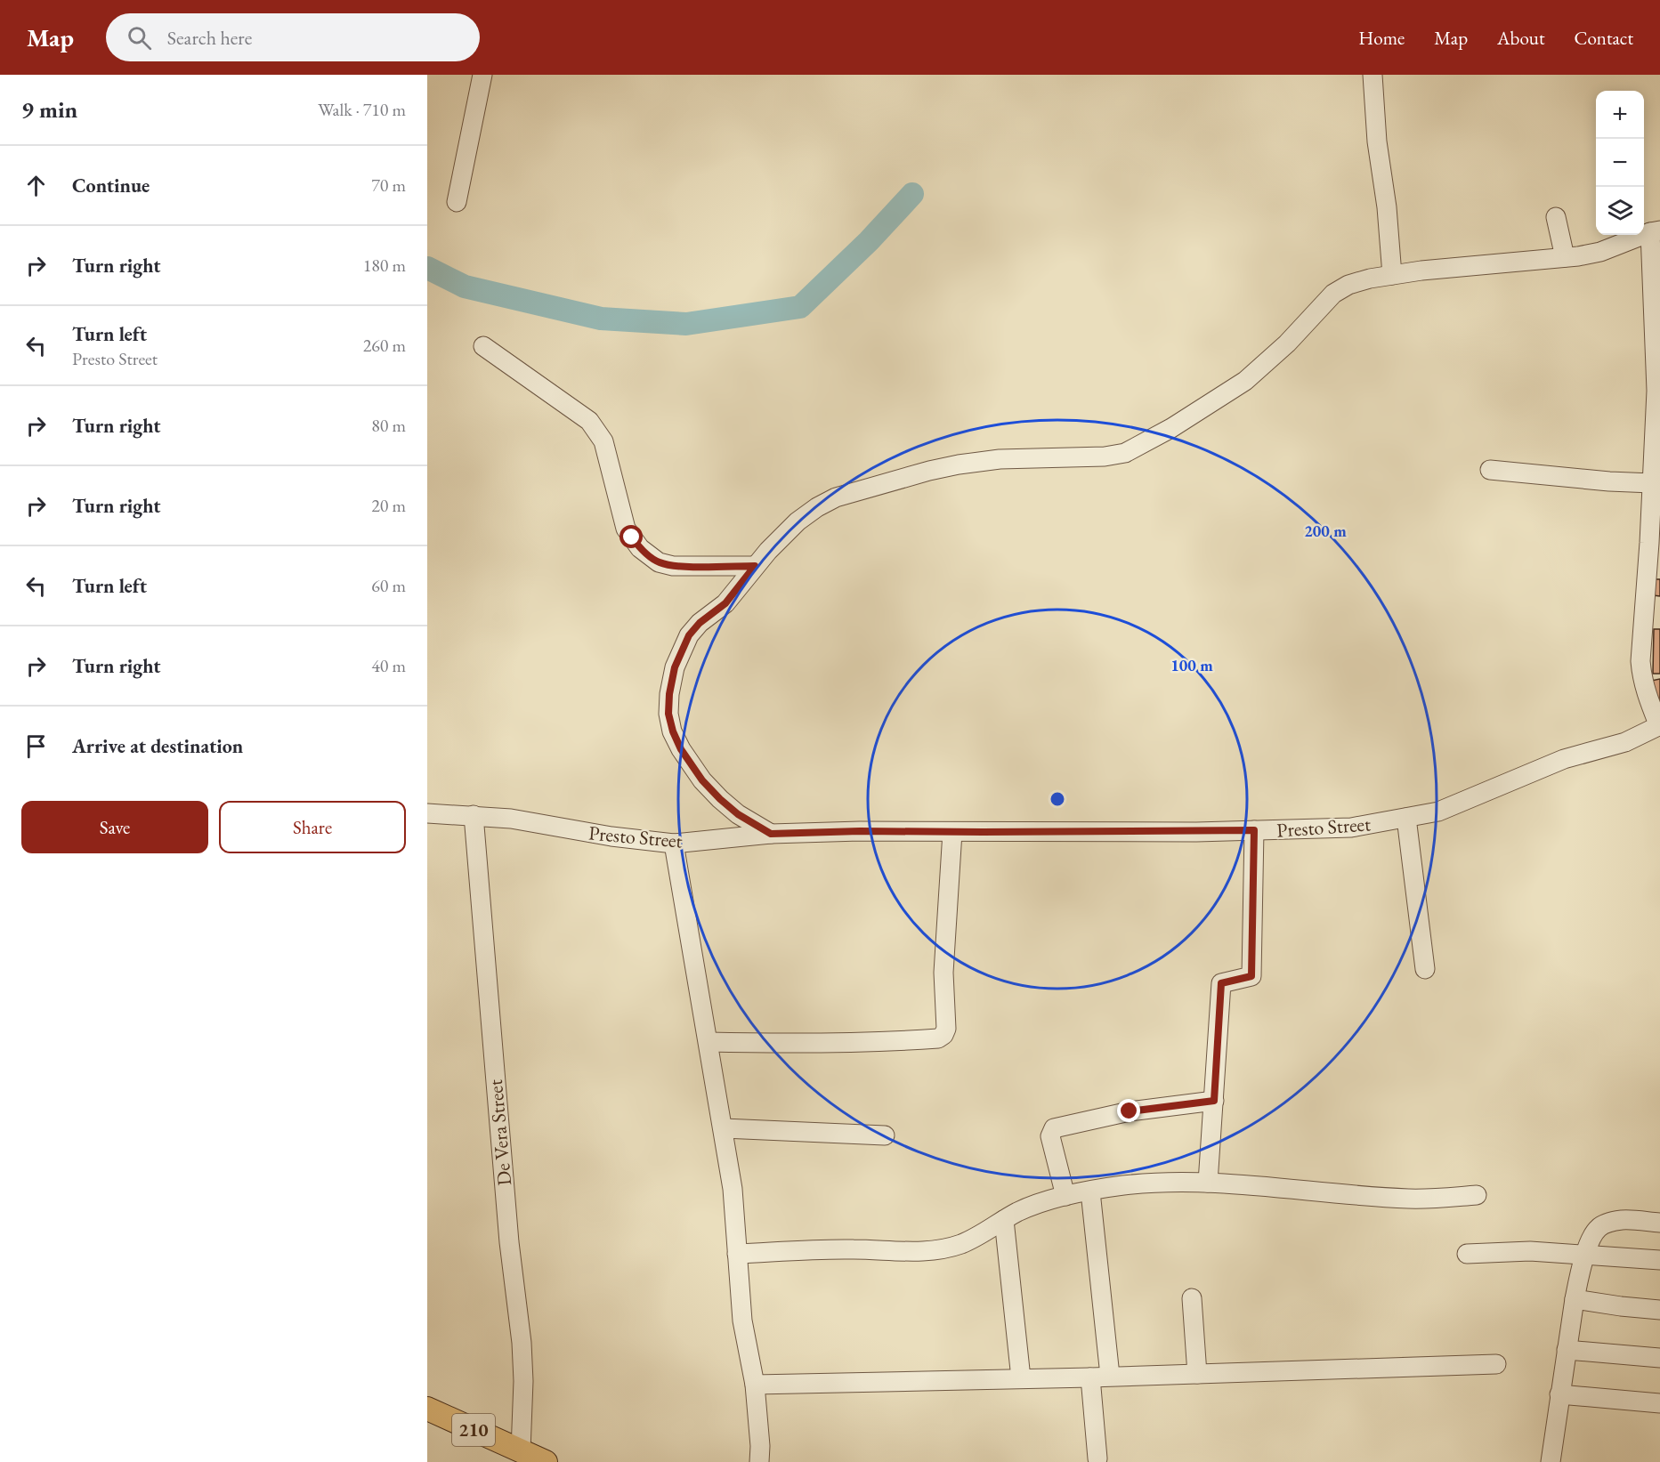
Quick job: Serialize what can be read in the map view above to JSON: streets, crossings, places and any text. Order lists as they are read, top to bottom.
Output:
{
  "streets": {
    "main road": ["210"],
    "street": ["Presto Street", "De Vera Street"]
  },
  "crossings": [
    ["Presto Street", "De Vera Street"],
    ["De Vera Street", "210"]
  ],
  "page": {
    "header": "Map",
    "search": "Search here",
    "nav": [
      "Home",
      "Map",
      "About",
      "Contact"
    ],
    "heading": ["9 min", "Walk · 710 m"],
    "map_buttons": ["+", "−"],
    "list": [
      ["Continue", "70 m"],
      ["Turn right", "180 m"],
      ["Turn left", "Presto Street", "260 m"],
      ["Turn right", "80 m"],
      ["Turn right", "20 m"],
      ["Turn left", "60 m"],
      ["Turn right", "40 m"],
      "Arrive at destination"
    ],
    "buttons": ["Save", "Share"]
  },
  "rings": ["200 m", "100 m"]
}
